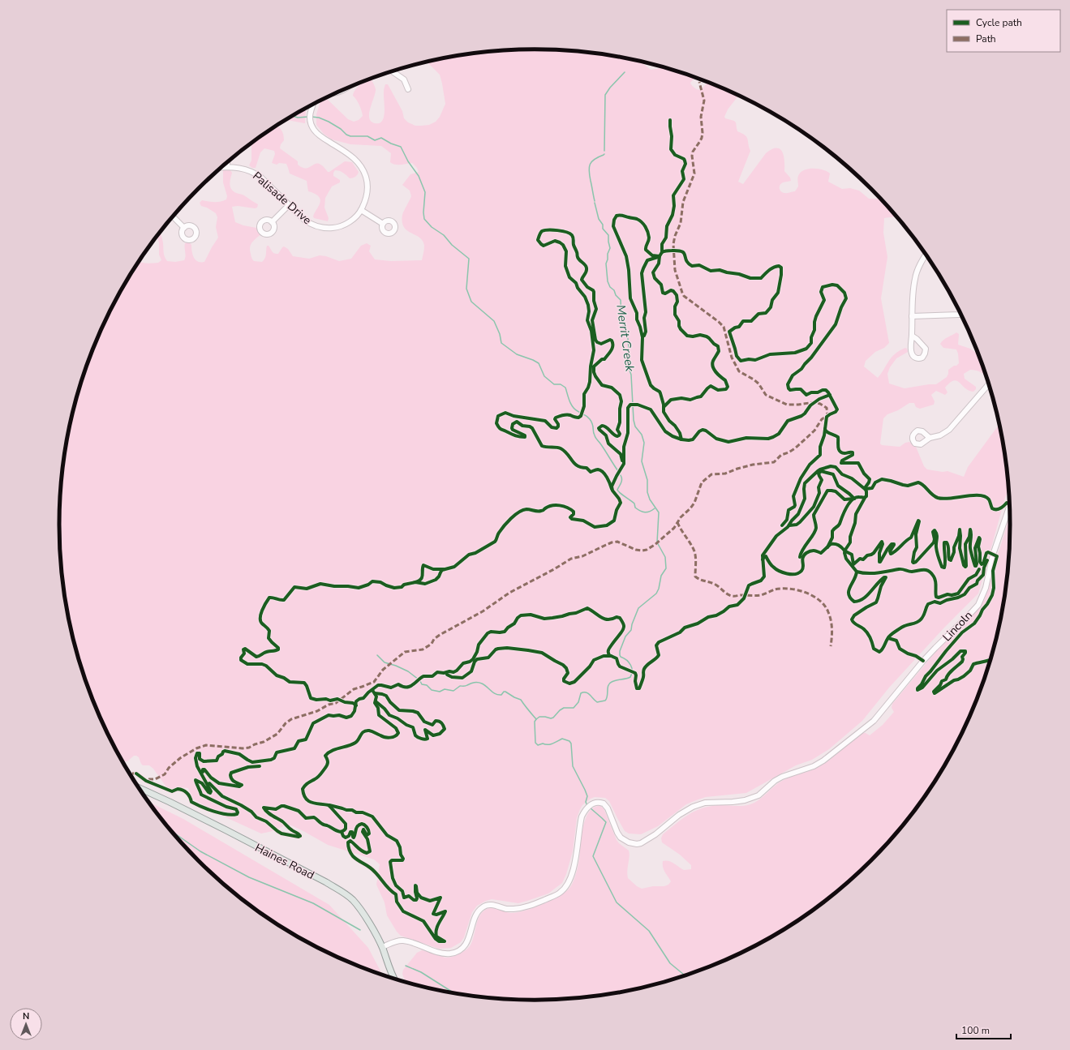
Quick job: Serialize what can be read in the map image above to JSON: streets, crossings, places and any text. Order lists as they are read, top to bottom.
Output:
{
  "streets": {
    "main road": ["Haines Road"],
    "street": ["Palisade Drive"],
    "cycle path": ["Lincoln"]
  },
  "water": ["Merrit Creek"],
  "legend": ["Cycle path", "Path"],
  "scale_bar": "100 m",
  "north": "top"
}
